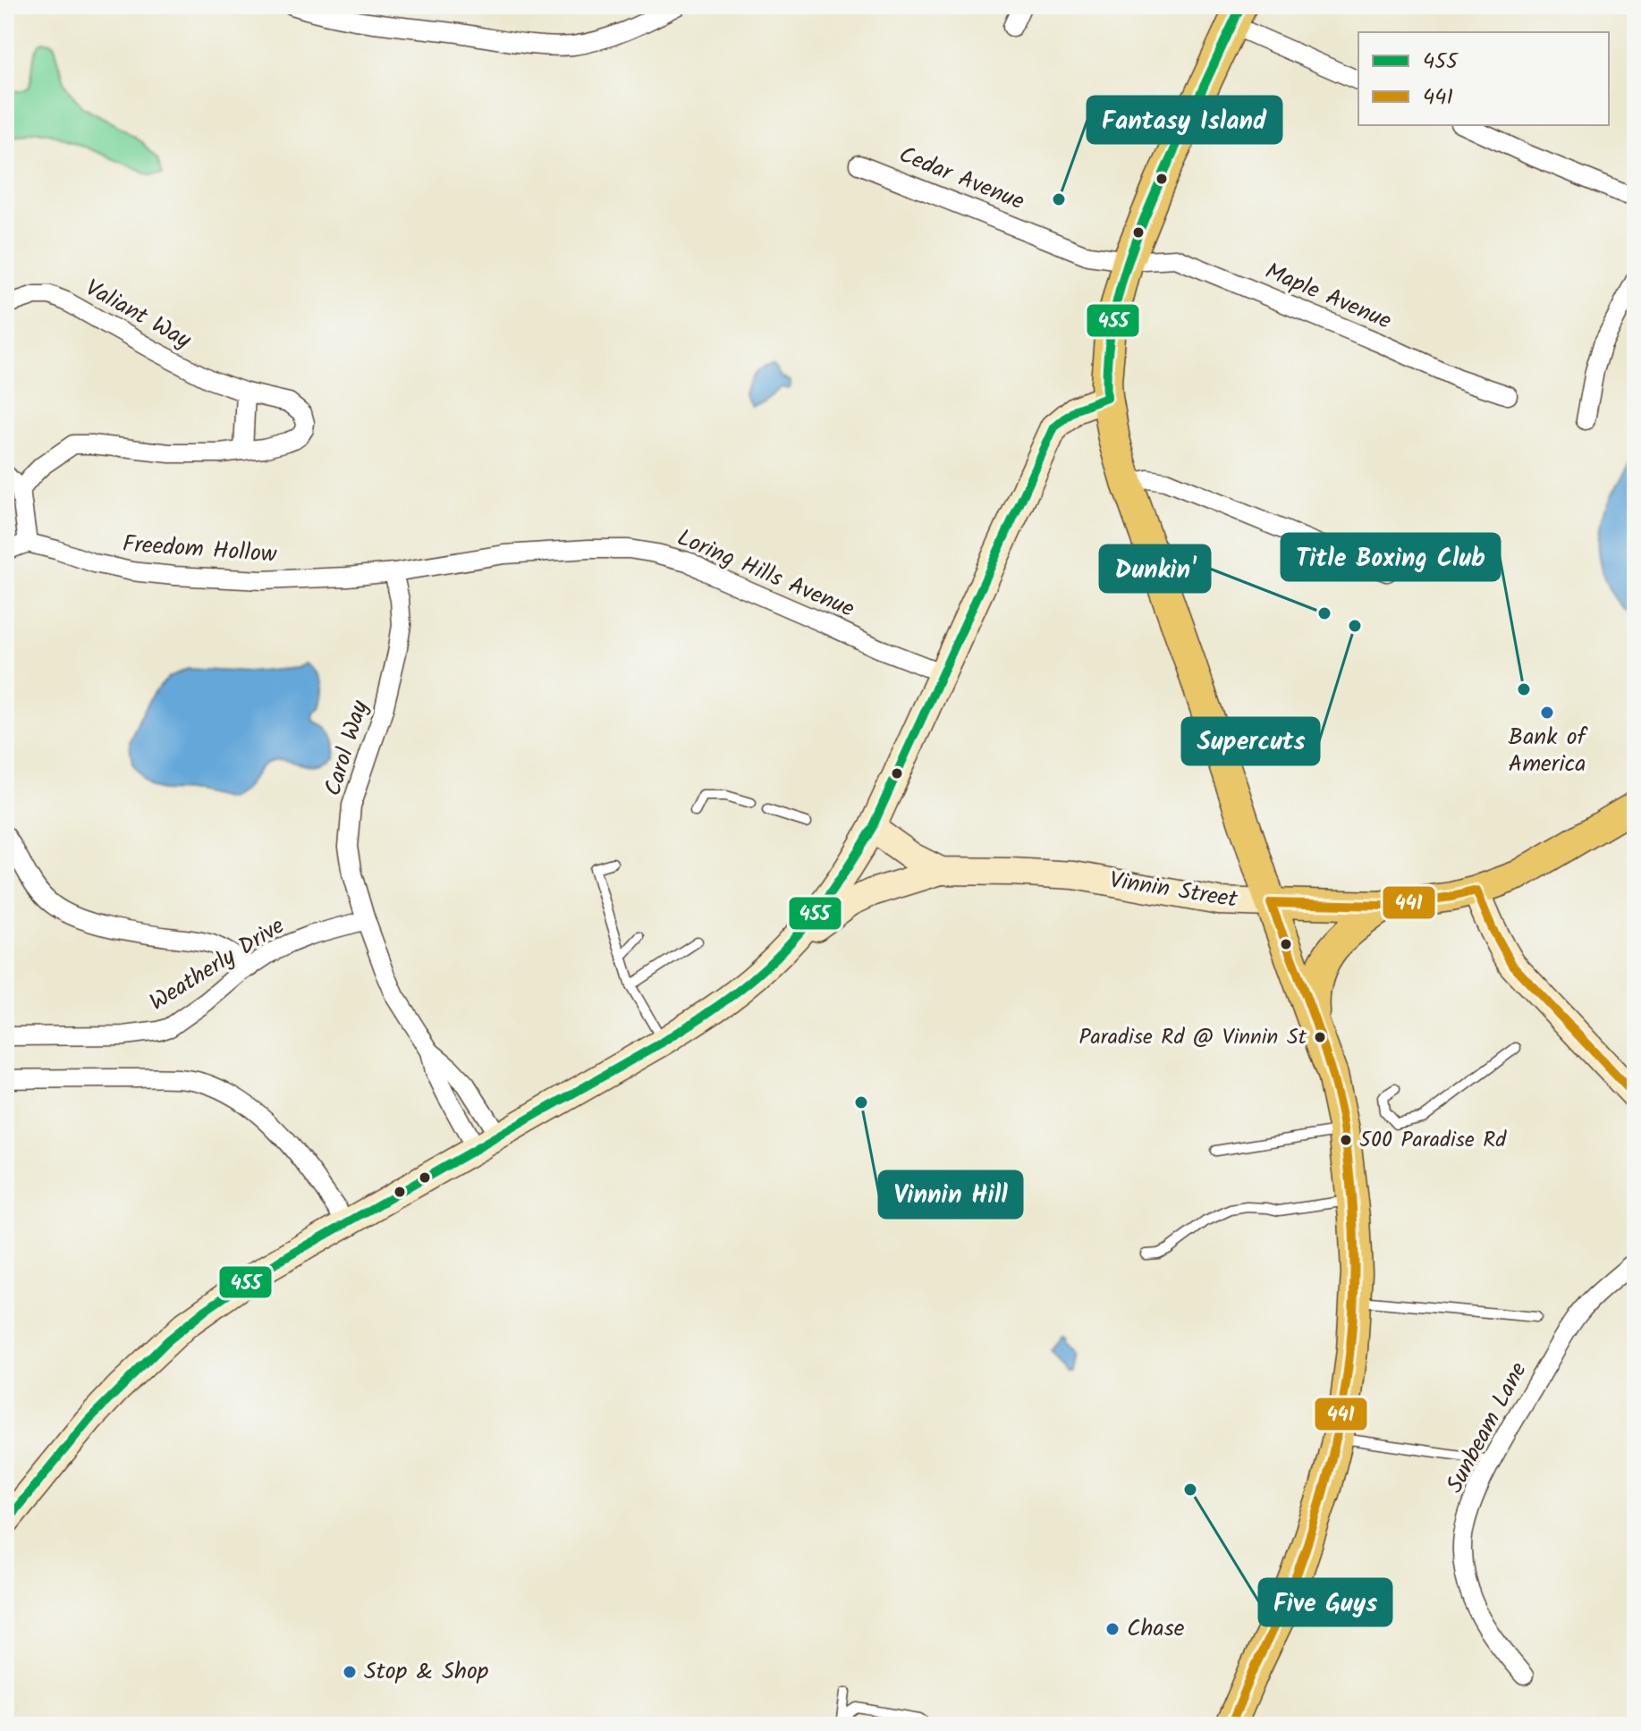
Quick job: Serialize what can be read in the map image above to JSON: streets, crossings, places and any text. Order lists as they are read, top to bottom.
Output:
{
  "streets": {
    "main road": ["Vinnin Street"],
    "street": [
      "Cedar Avenue",
      "Maple Avenue",
      "Valiant Way",
      "Freedom Hollow",
      "Loring Hills Avenue",
      "Carol Way",
      "Weatherly Drive",
      "Sunbeam Lane"
    ]
  },
  "crossings": [
    ["Cedar Avenue", "Maple Avenue"],
    ["Freedom Hollow", "Loring Hills Avenue"],
    ["Freedom Hollow", "Carol Way"],
    ["Loring Hills Avenue", "Carol Way"],
    ["Carol Way", "Weatherly Drive"]
  ],
  "places": [
    "Fantasy Island",
    "Dunkin'",
    "Supercuts",
    "Title Boxing Club",
    "Bank of America",
    "Paradise Rd @ Vinnin St",
    "Vinnin Hill",
    "500 Paradise Rd",
    "Five Guys",
    "Chase",
    "Stop & Shop"
  ],
  "lines": ["transit line 455", "transit line 441"],
  "legend": ["455", "441"]
}
